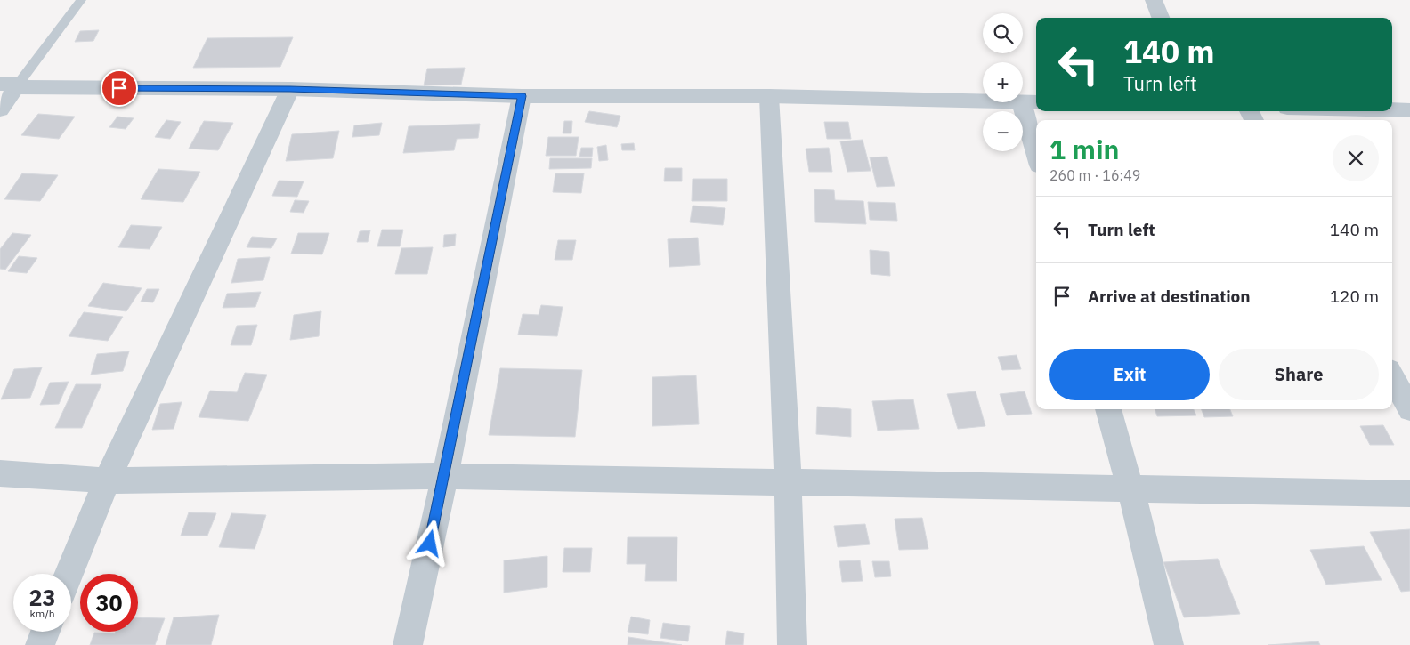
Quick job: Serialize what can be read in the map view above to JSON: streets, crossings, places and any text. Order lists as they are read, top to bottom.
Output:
{
  "page": {
    "map_buttons": ["+", "−"],
    "turn": ["140 m", "Turn left"],
    "heading": ["1 min", "260 m · 16:49"],
    "list": [
      {
        "name": "Turn left",
        "value": "140 m"
      },
      {
        "name": "Arrive at destination",
        "value": "120 m"
      }
    ],
    "buttons": ["Exit", "Share"],
    "speed": "23 km/h",
    "limit": "30"
  }
}
